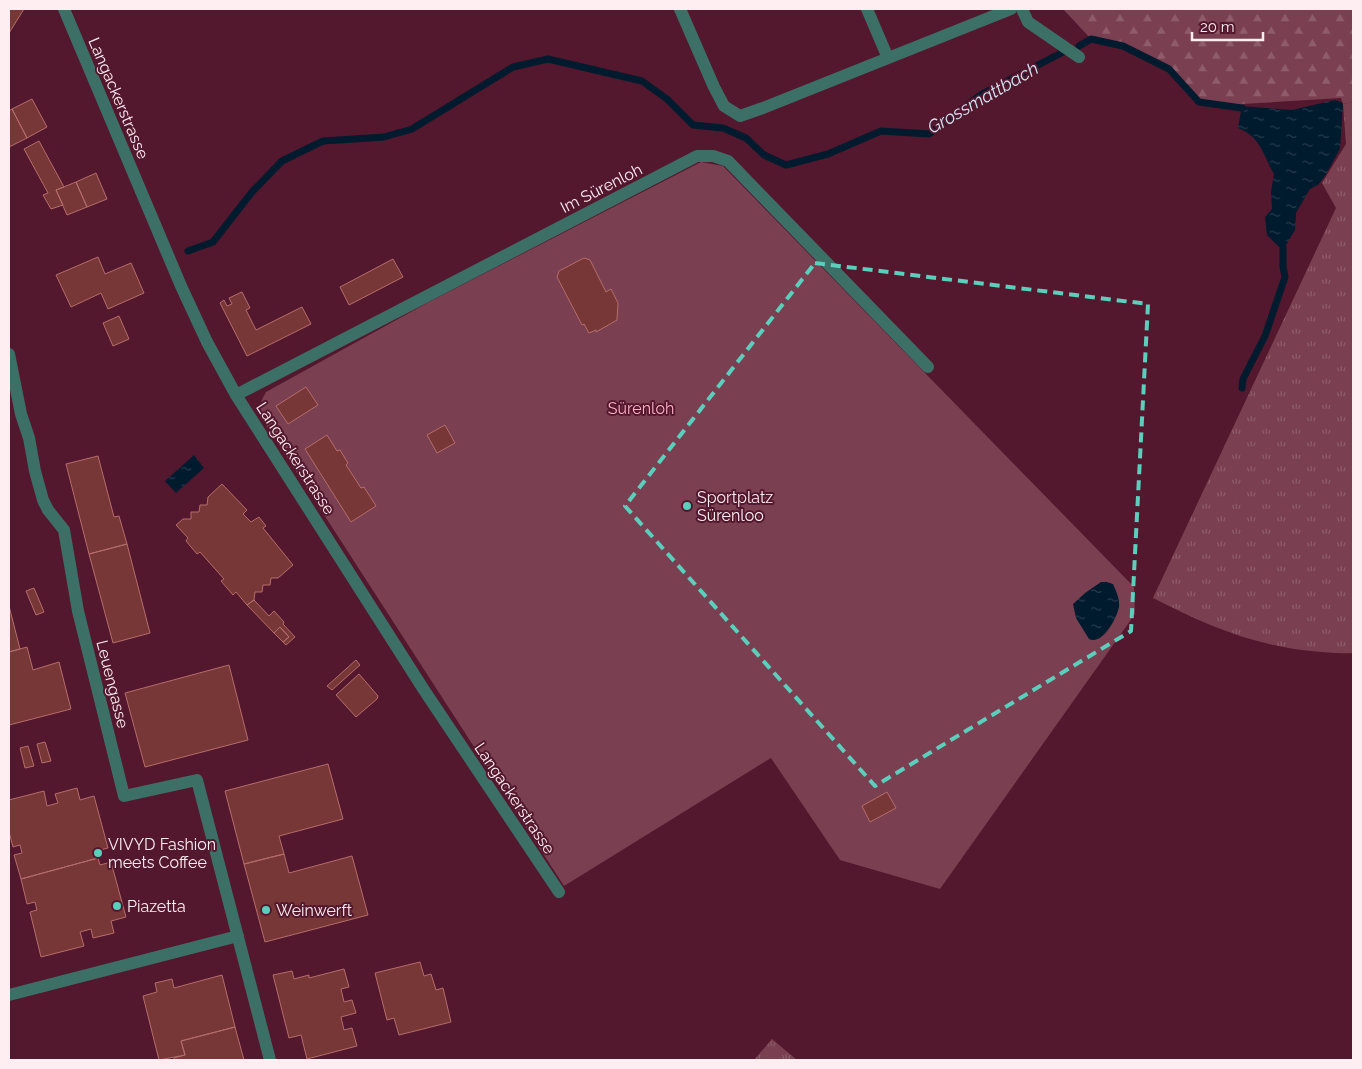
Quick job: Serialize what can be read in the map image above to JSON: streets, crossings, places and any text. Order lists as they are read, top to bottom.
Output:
{
  "streets": {
    "street": ["Langackerstrasse", "Im Sürenloh", "Leuengasse"]
  },
  "crossings": [
    ["Langackerstrasse", "Im Sürenloh"]
  ],
  "water": ["Grossmattbach"],
  "parks": ["Sürenloh"],
  "places": [
    "Sportplatz Sürenloo",
    "VIVYD Fashion meets Coffee",
    "Piazetta",
    "Weinwerft"
  ],
  "scale_bar": "20 m"
}
